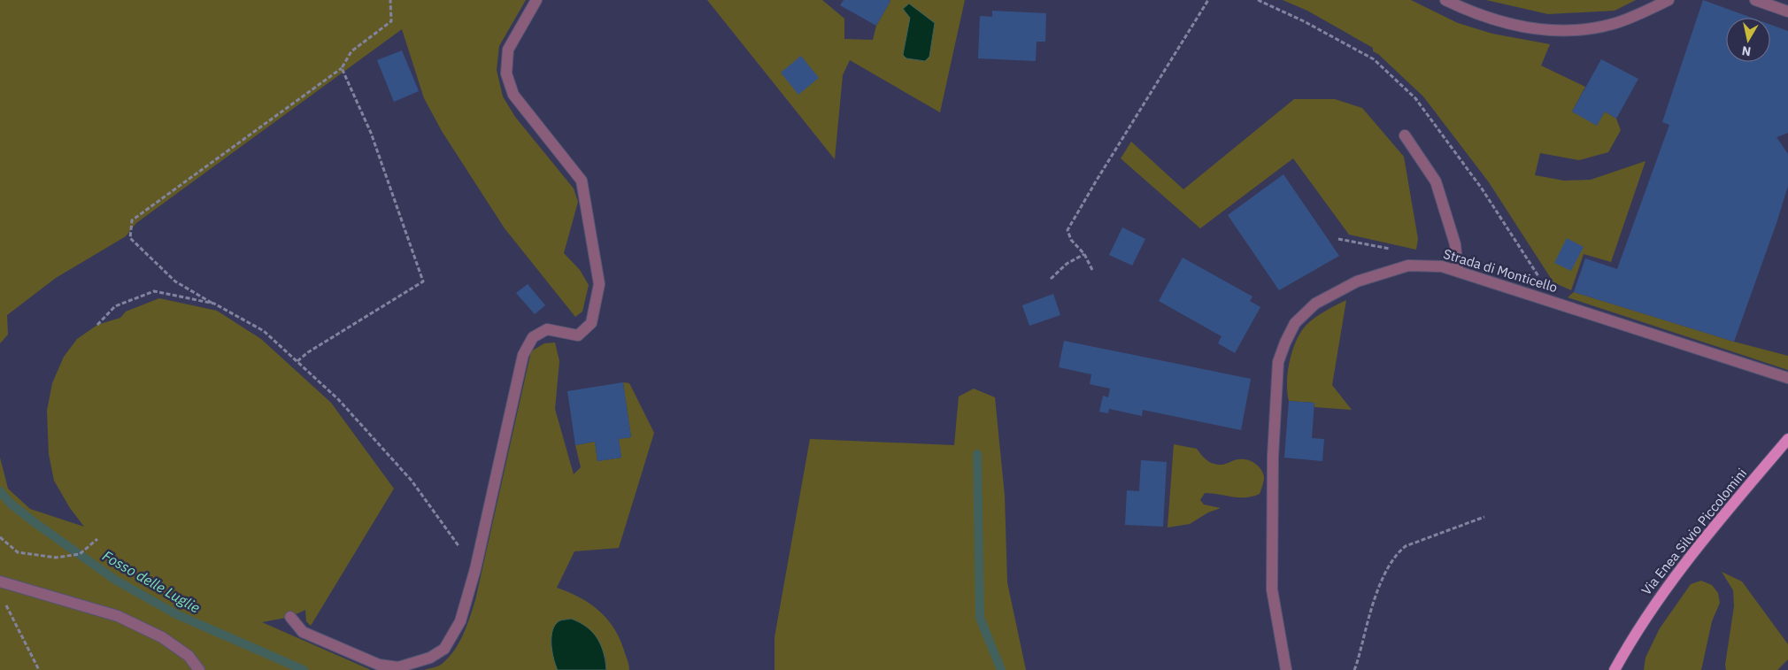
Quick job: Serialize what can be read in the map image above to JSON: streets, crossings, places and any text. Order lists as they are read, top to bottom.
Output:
{
  "streets": {
    "main road": ["Via Enea Silvio Piccolomini"],
    "street": ["Strada di Monticello"]
  },
  "water": ["Fosso delle Luglie"],
  "north": "bottom"
}
